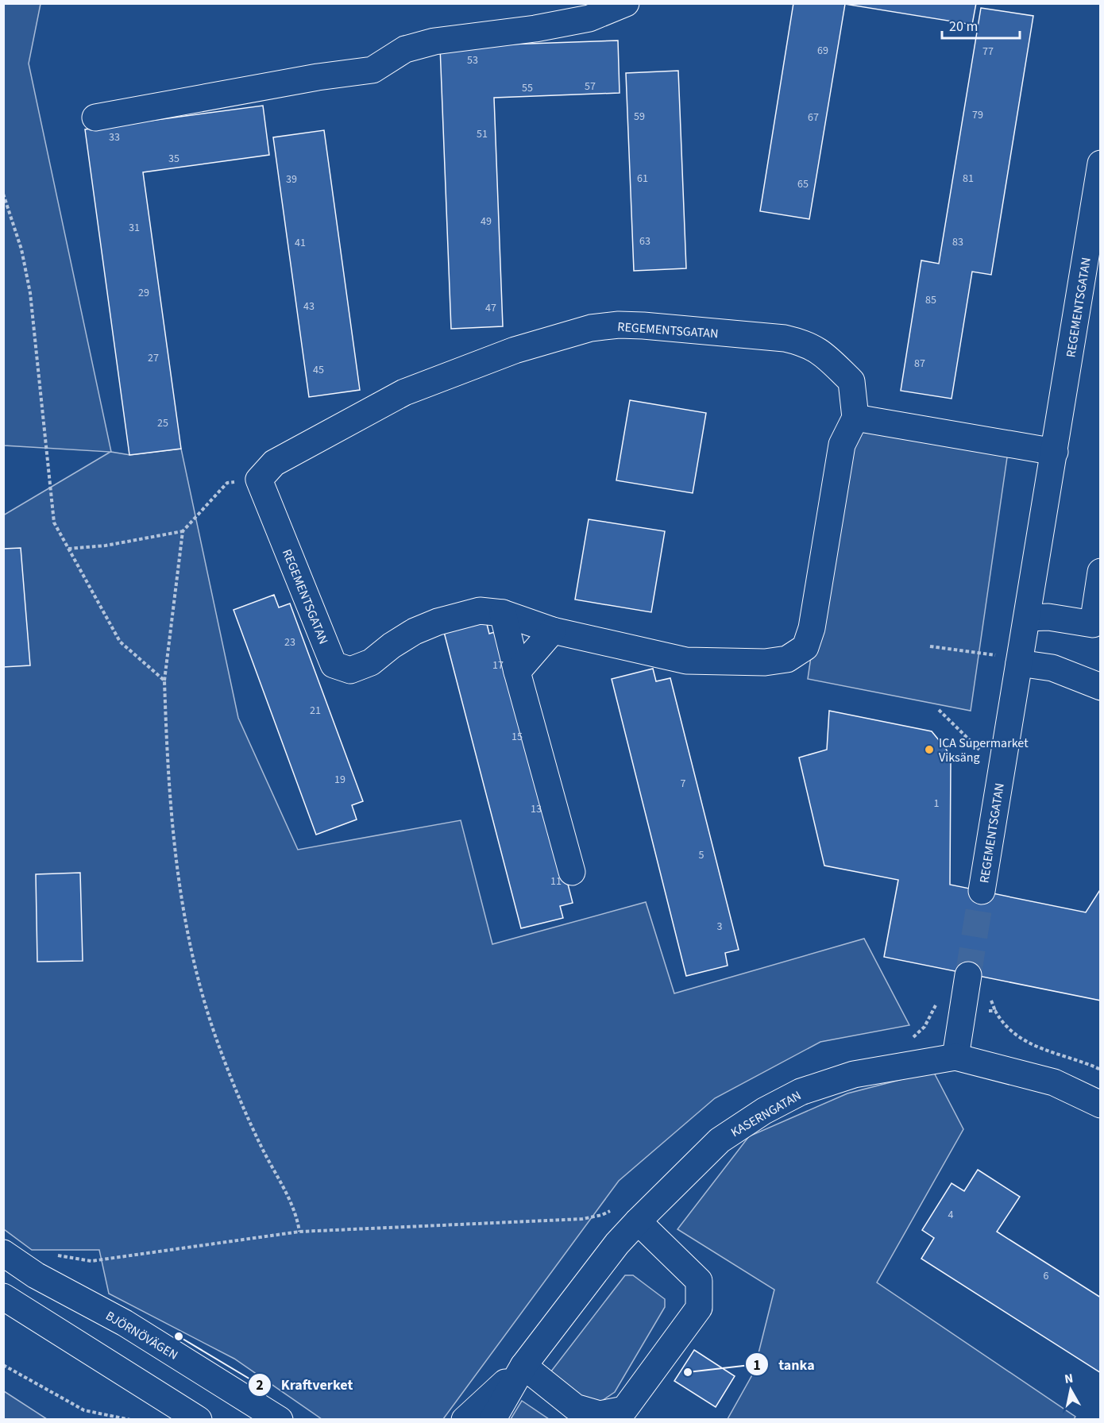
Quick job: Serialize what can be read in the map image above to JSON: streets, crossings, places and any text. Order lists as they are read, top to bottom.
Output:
{
  "streets": {
    "street": ["REGEMENTSGATAN", "KASERNGATAN", "BJÖRNÖVÄGEN"]
  },
  "places": ["ICA Supermarket Viksäng", "Kraftverket", "tanka"],
  "house_numbers": [
    "69",
    "77",
    "53",
    "57",
    "55",
    "79",
    "59",
    "67",
    "51",
    "33",
    "35",
    "61",
    "81",
    "39",
    "65",
    "49",
    "31",
    "63",
    "83",
    "41",
    "29",
    "85",
    "43",
    "47",
    "27",
    "87",
    "45",
    "25",
    "23",
    "17",
    "21",
    "15",
    "19",
    "7",
    "1",
    "13",
    "5",
    "11",
    "3",
    "4",
    "6"
  ],
  "scale_bar": "20 m",
  "north": "top"
}
